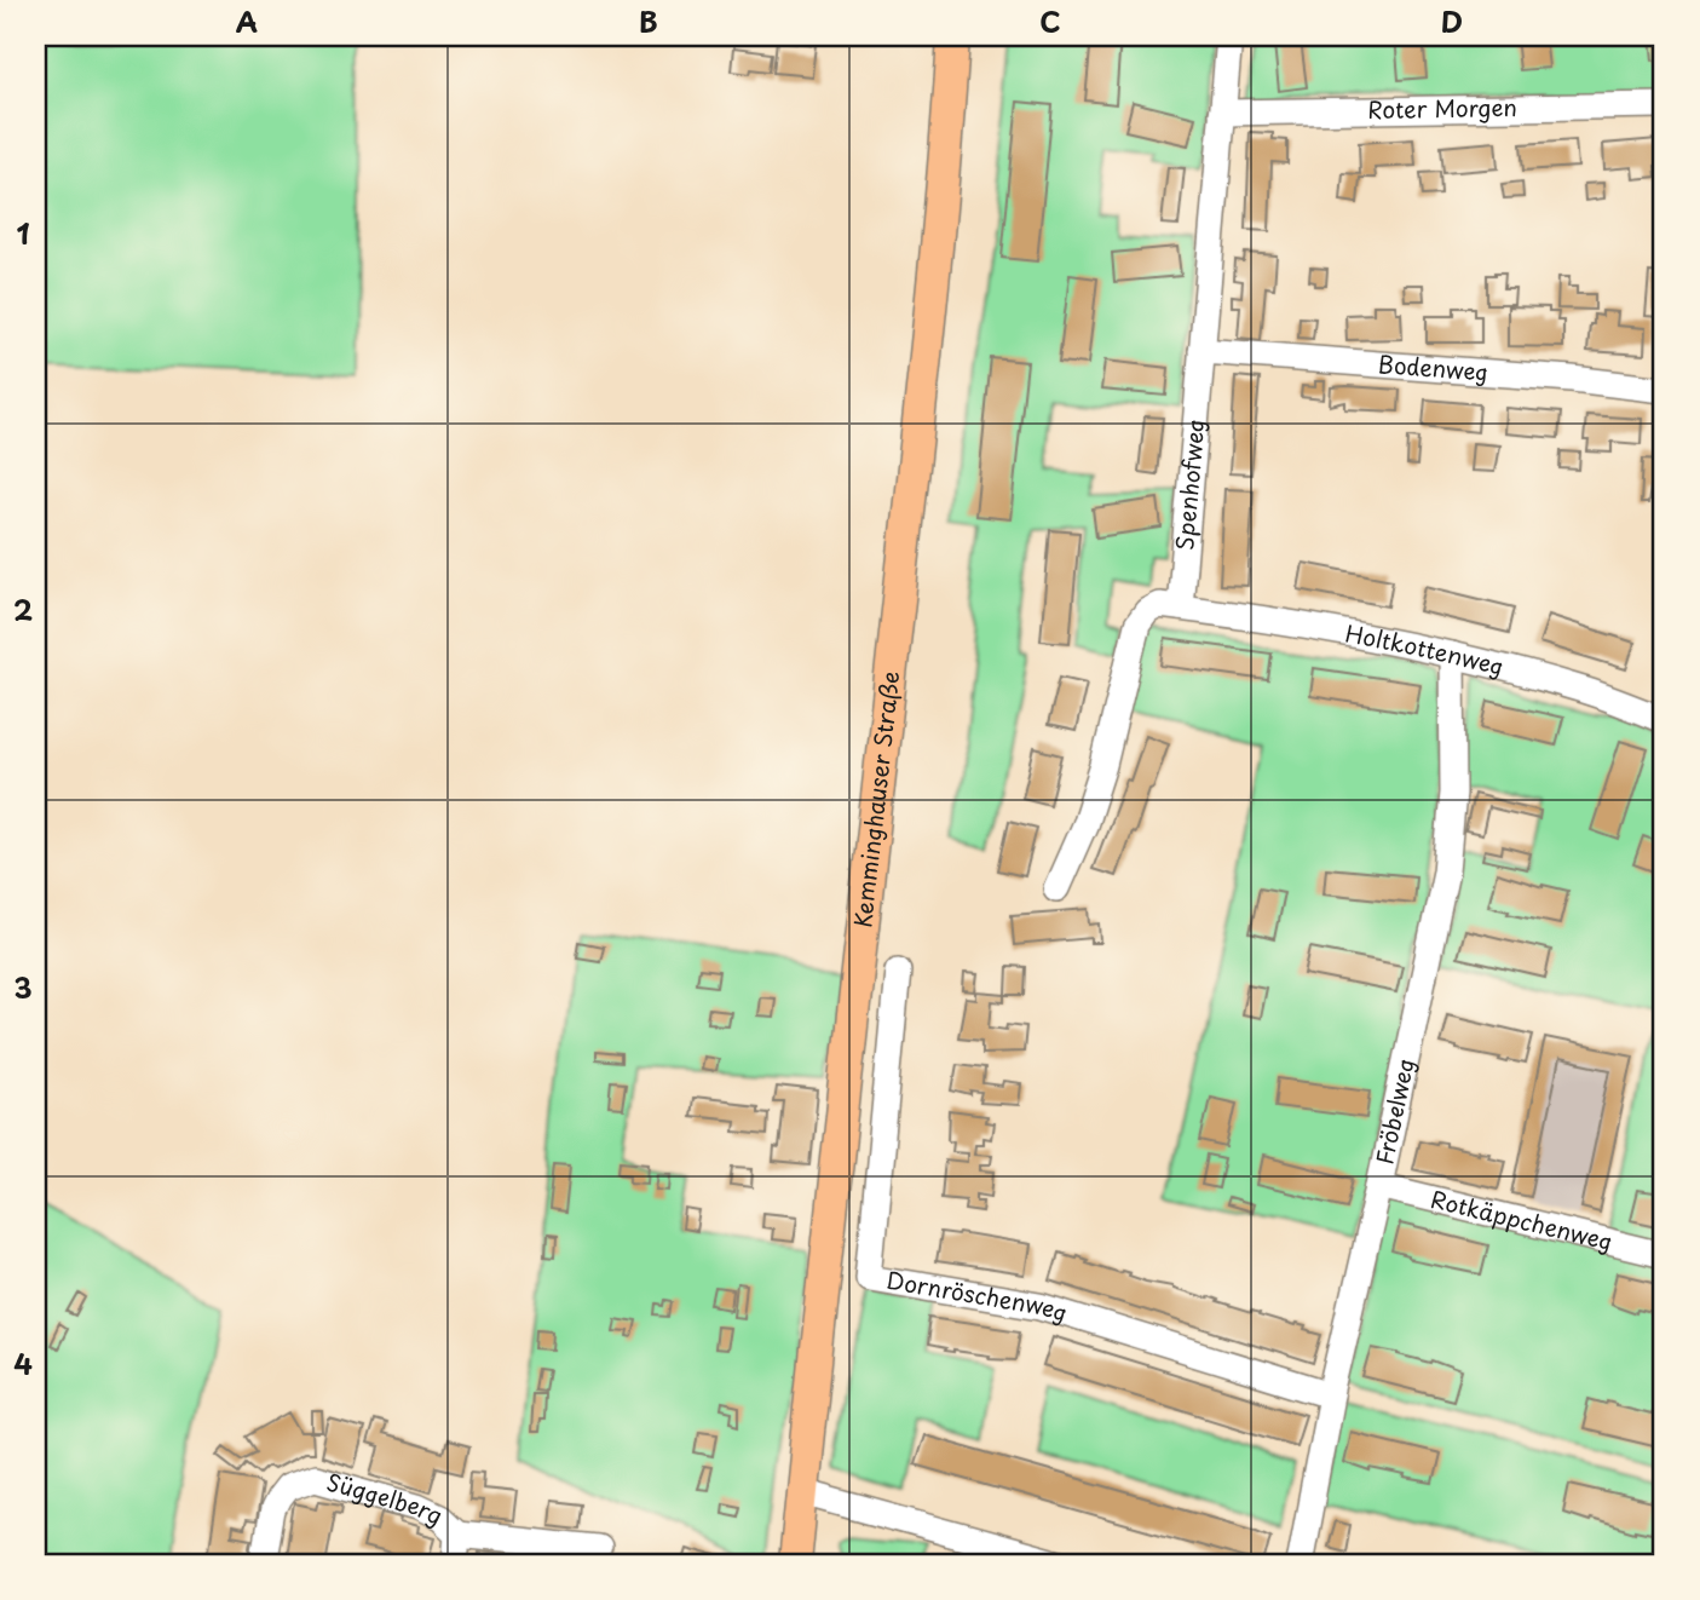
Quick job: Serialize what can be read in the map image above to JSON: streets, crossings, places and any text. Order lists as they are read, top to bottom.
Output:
{
  "streets": {
    "main road": ["Kemminghauser Straße"],
    "street": [
      "Roter Morgen",
      "Bodenweg",
      "Spenhofweg",
      "Holtkottenweg",
      "Fröbelweg",
      "Rotkäppchenweg",
      "Dornröschenweg",
      "Süggelberg"
    ]
  },
  "crossings": [
    ["Roter Morgen", "Spenhofweg"],
    ["Bodenweg", "Spenhofweg"],
    ["Spenhofweg", "Holtkottenweg"],
    ["Holtkottenweg", "Fröbelweg"],
    ["Fröbelweg", "Rotkäppchenweg"],
    ["Fröbelweg", "Dornröschenweg"]
  ],
  "grid": {
    "columns": [
      "A",
      "B",
      "C",
      "D"
    ],
    "rows": [
      "1",
      "2",
      "3",
      "4"
    ]
  }
}
